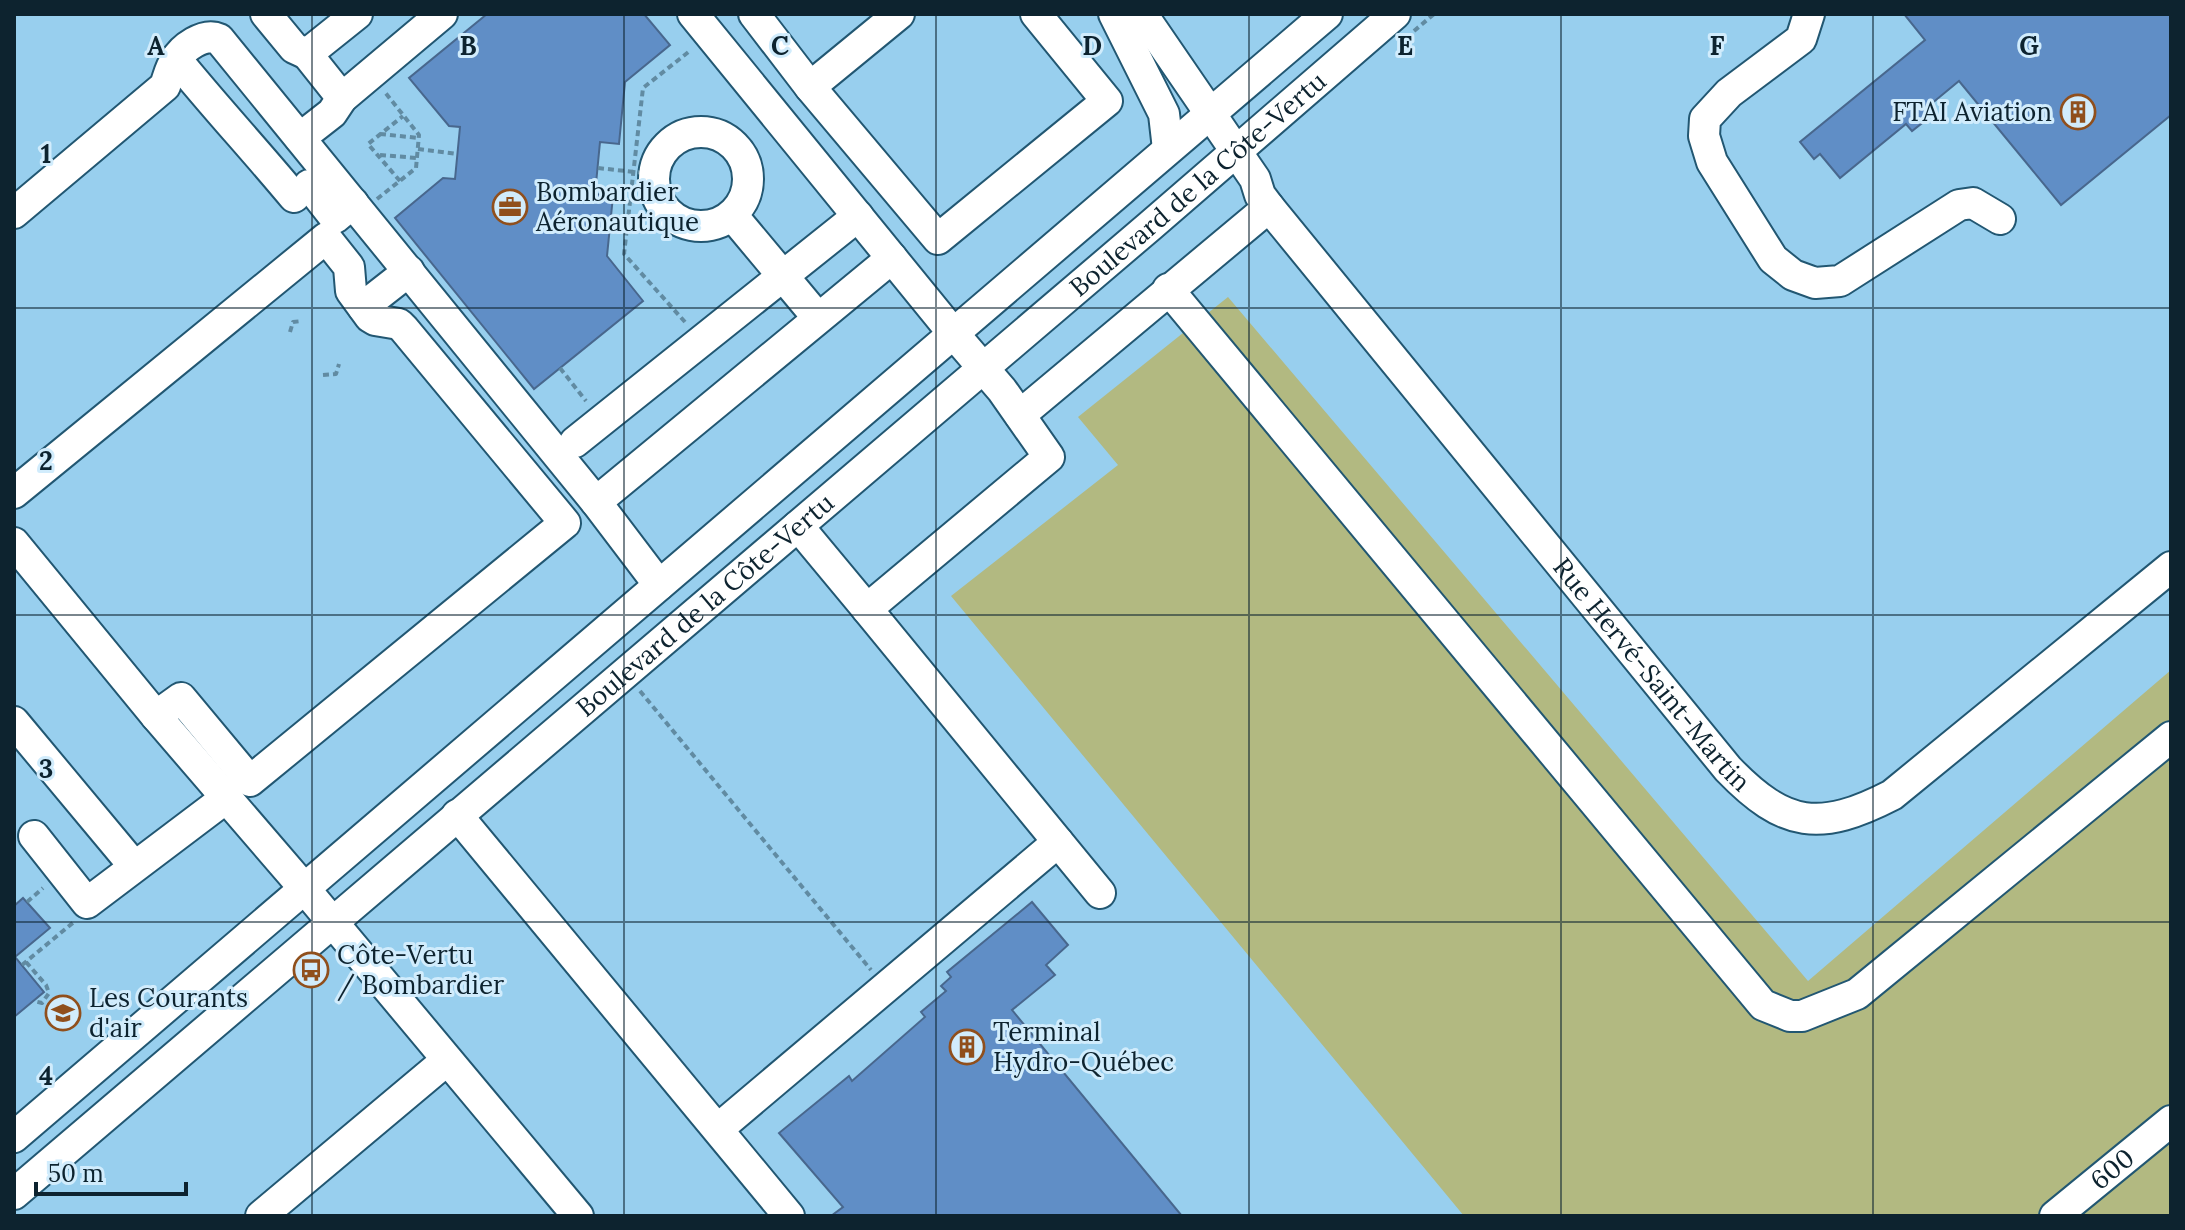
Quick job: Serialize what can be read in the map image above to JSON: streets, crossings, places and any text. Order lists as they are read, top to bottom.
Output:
{
  "streets": {
    "street": ["Boulevard de la Côte-Vertu", "Rue Hervé-Saint-Martin", "600"]
  },
  "crossings": [
    ["Boulevard de la Côte-Vertu", "Rue Hervé-Saint-Martin"]
  ],
  "places": {
    "building": ["FTAI Aviation", "Terminal Hydro-Québec"],
    "office": ["Bombardier Aéronautique"],
    "bus stop": ["Côte-Vertu / Bombardier"],
    "school or university": ["Les Courants d'air"]
  },
  "scale_bar": "50 m",
  "grid": {
    "columns": [
      "A",
      "B",
      "C",
      "D",
      "E",
      "F",
      "G"
    ],
    "rows": [
      "1",
      "2",
      "3",
      "4"
    ]
  }
}
